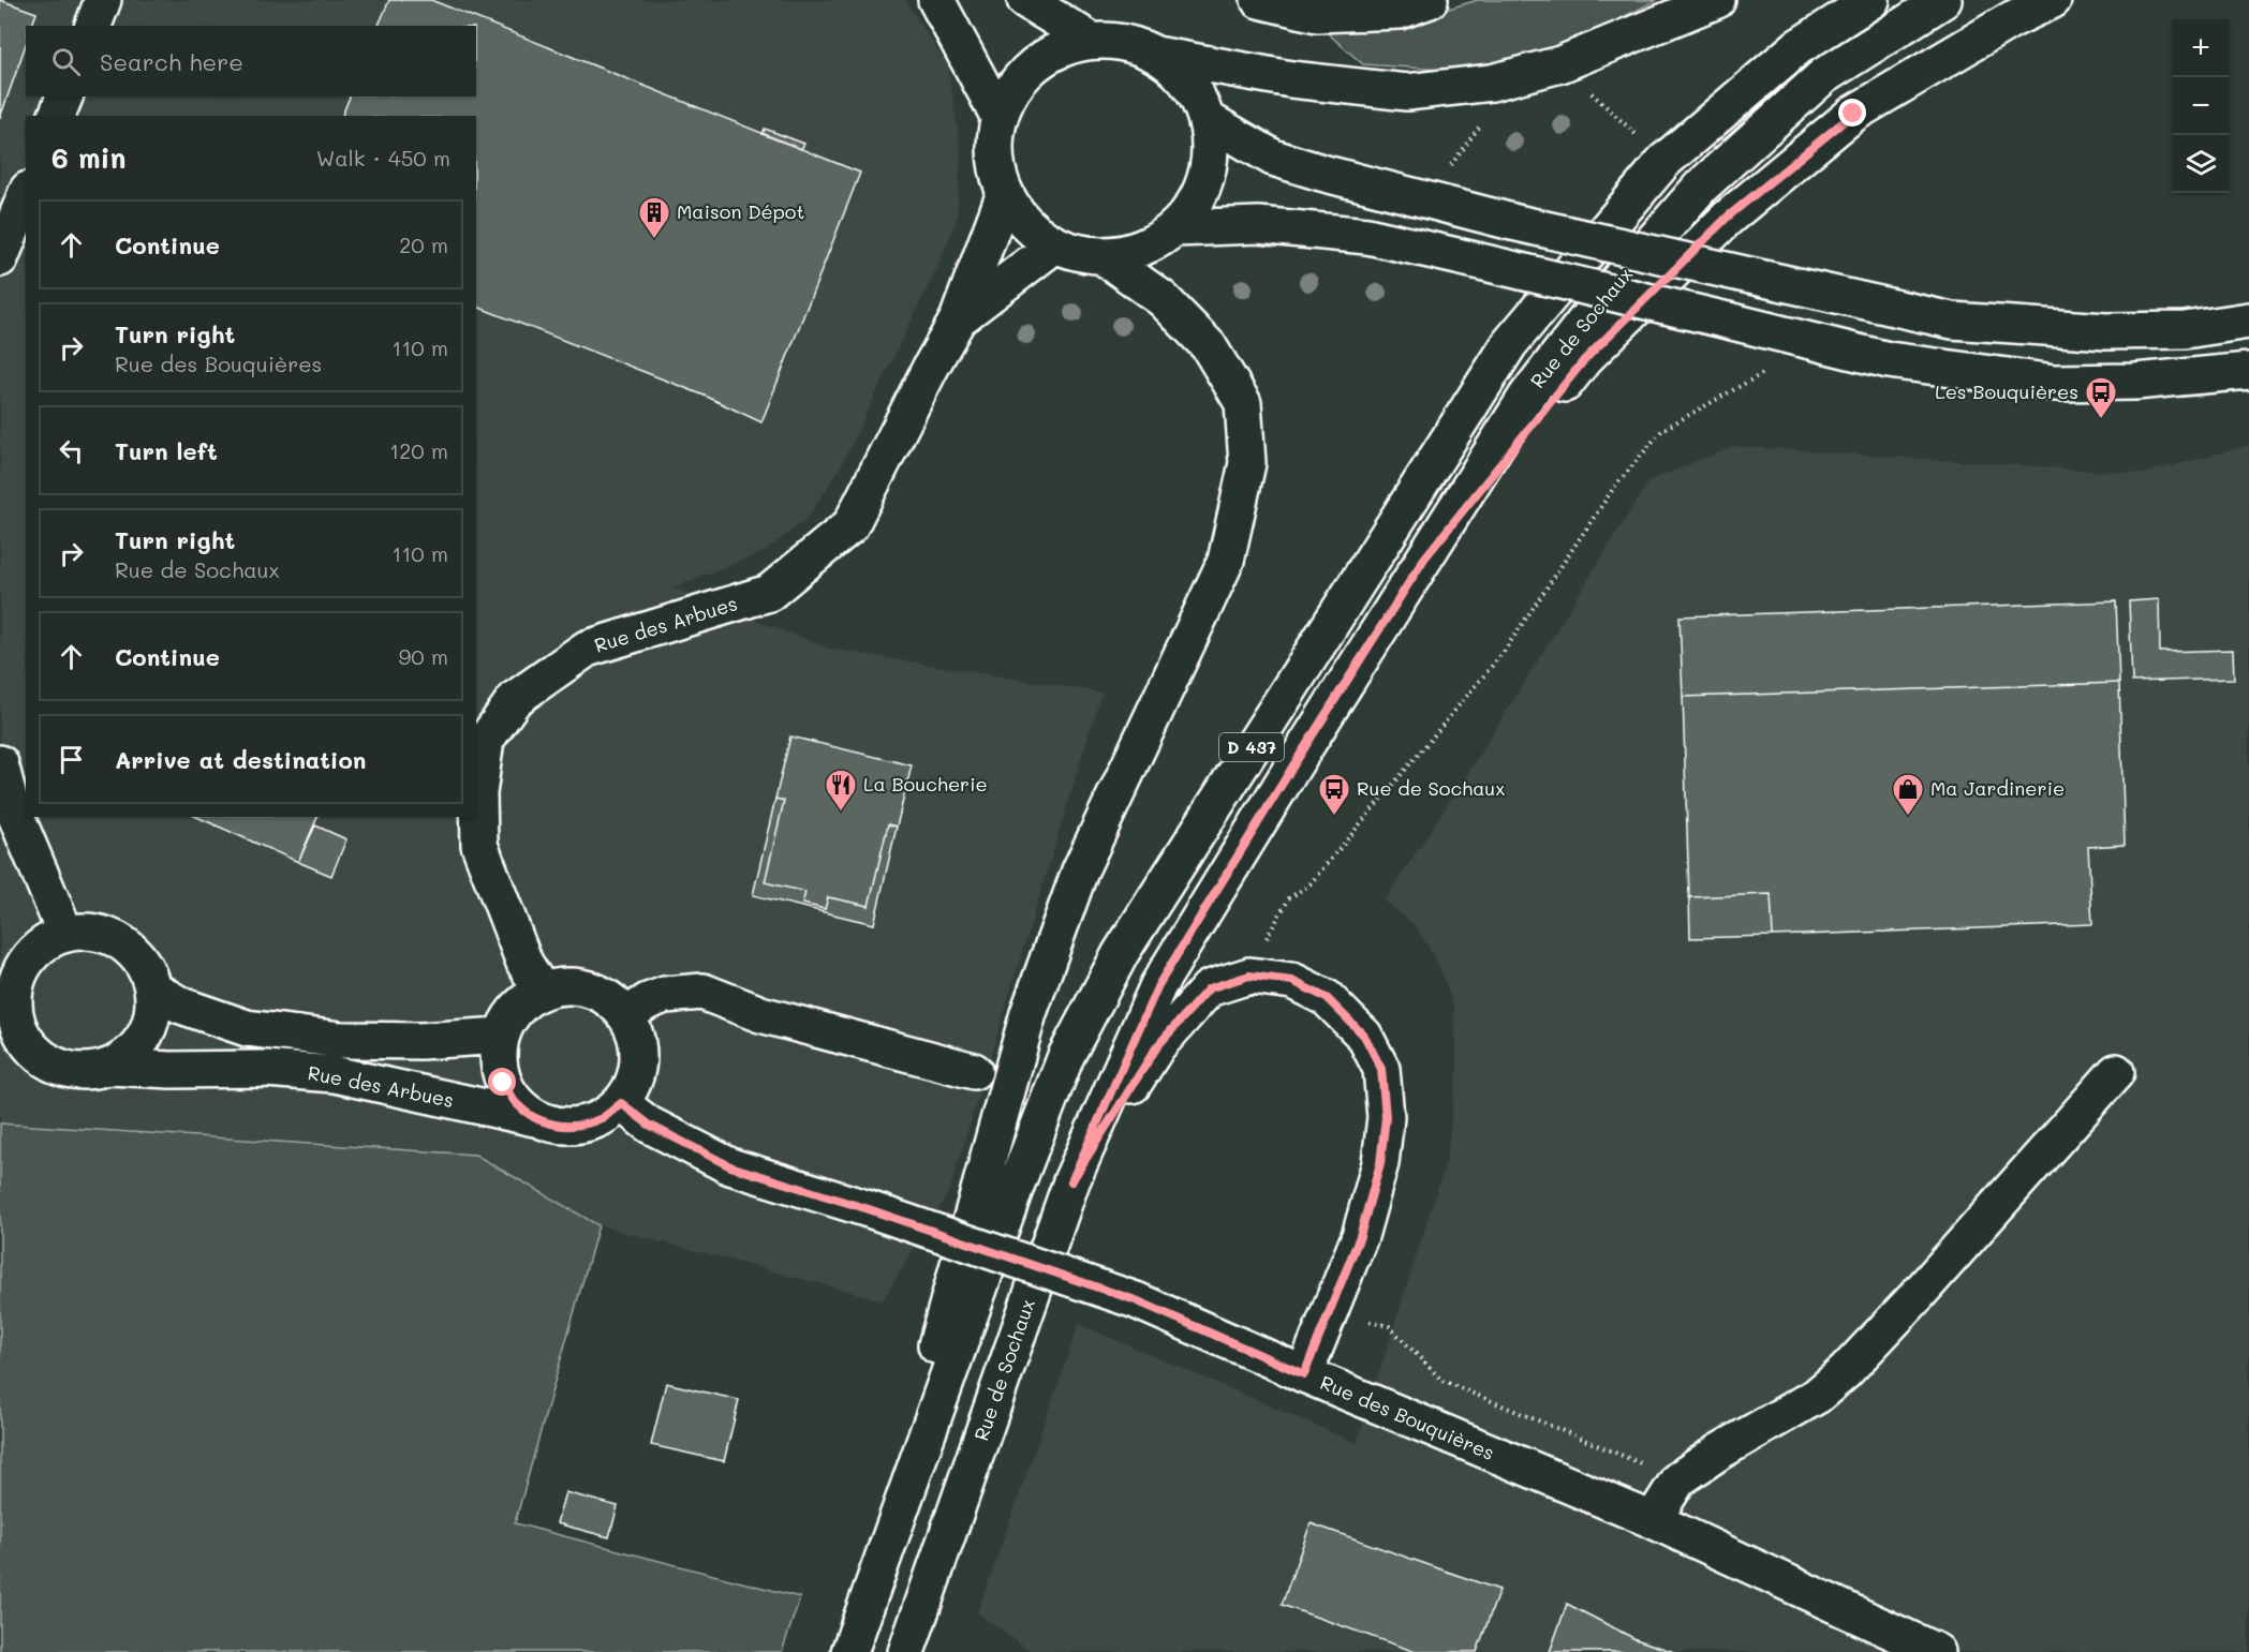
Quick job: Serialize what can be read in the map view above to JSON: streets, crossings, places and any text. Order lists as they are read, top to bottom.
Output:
{
  "streets": {
    "main road": [
      "Rue de Sochaux",
      "Rue des Arbues",
      "D 437",
      "Rue des Bouquières"
    ]
  },
  "crossings": [
    ["Rue des Arbues", "Rue des Bouquières"]
  ],
  "places": {
    "building": ["Maison Dépot"],
    "bus stop": ["Les Bouquières", "Rue de Sochaux"],
    "restaurant": ["La Boucherie"],
    "shop": ["Ma Jardinerie"]
  },
  "page": {
    "map_buttons": ["+", "−"],
    "search": "Search here",
    "heading": ["6 min", "Walk · 450 m"],
    "list": [
      ["Continue", "20 m"],
      ["Turn right", "Rue des Bouquières", "110 m"],
      ["Turn left", "120 m"],
      ["Turn right", "Rue de Sochaux", "110 m"],
      ["Continue", "90 m"],
      "Arrive at destination"
    ]
  }
}
